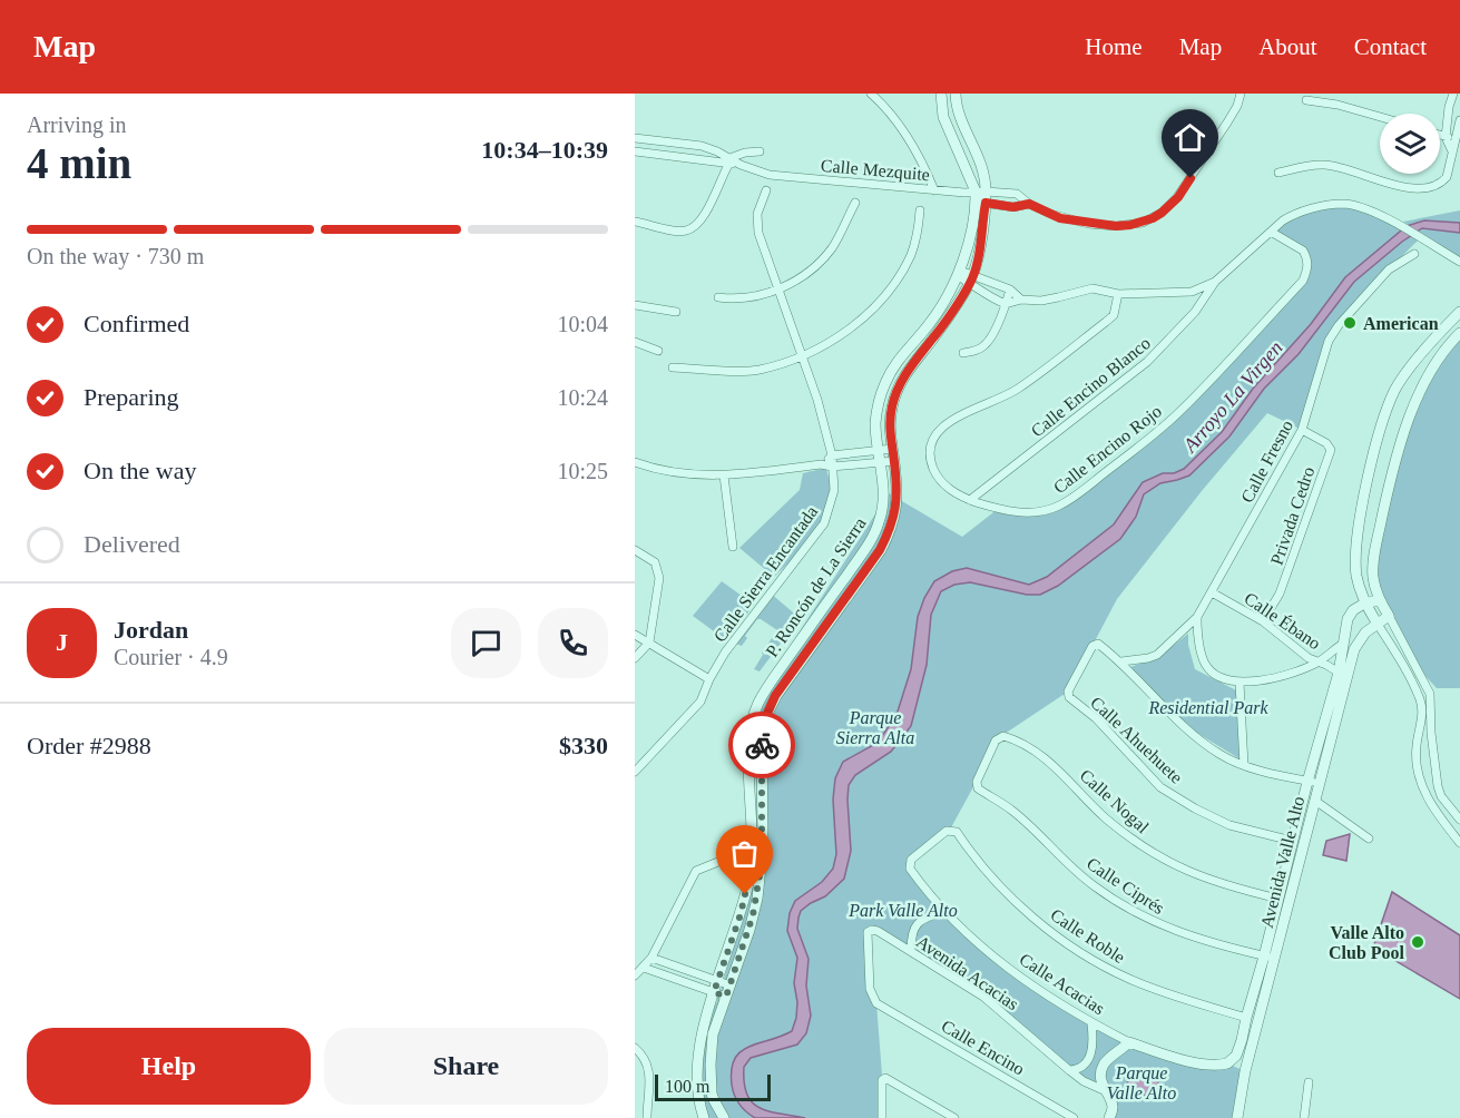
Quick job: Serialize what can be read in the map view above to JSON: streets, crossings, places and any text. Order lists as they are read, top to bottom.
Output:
{
  "streets": {
    "street": [
      "Calle Mezquite",
      "Calle Encino Blanco",
      "Calle Encino Rojo",
      "Calle Fresno",
      "Privada Cedro",
      "Calle Sierra Encantada",
      "P. Roncón de La Sierra",
      "Calle Ébano",
      "Calle Ahuehuete",
      "Calle Nogal",
      "Avenida Valle Alto",
      "Calle Ciprés",
      "Calle Roble",
      "Avenida Acacias",
      "Calle Acacias",
      "Calle Encino"
    ]
  },
  "crossings": [
    ["Calle Mezquite", "P. Roncón de La Sierra"],
    ["Calle Encino Blanco", "Calle Encino Rojo"],
    ["Calle Fresno", "Privada Cedro"],
    ["Calle Fresno", "Calle Ébano"],
    ["Calle Fresno", "Calle Ahuehuete"],
    ["Privada Cedro", "Calle Ébano"],
    ["Calle Ébano", "Avenida Valle Alto"],
    ["Calle Ahuehuete", "Avenida Valle Alto"],
    ["Calle Nogal", "Avenida Valle Alto"],
    ["Calle Nogal", "Calle Ciprés"],
    ["Avenida Valle Alto", "Calle Ciprés"],
    ["Avenida Valle Alto", "Calle Roble"],
    ["Avenida Valle Alto", "Calle Acacias"],
    ["Calle Roble", "Calle Acacias"],
    ["Avenida Acacias", "Calle Encino"]
  ],
  "water": ["Arroyo La Virgen"],
  "parks": [
    "Residential Park",
    "Parque Sierra Alta",
    "Park Valle Alto",
    "Parque Valle Alto"
  ],
  "places": ["American", "Valle Alto Club Pool"],
  "scale_bar": "100 m",
  "page": {
    "header": "Map",
    "nav": [
      "Home",
      "Map",
      "About",
      "Contact"
    ],
    "heading": ["4 min", "Arriving in", "10:34–10:39"],
    "panel": [
      "Jordan",
      "Courier · 4.9",
      "Order #2988",
      "$330"
    ],
    "bar": "On the way · 730 m",
    "list": [
      ["Confirmed", "10:04"],
      ["Preparing", "10:24"],
      ["On the way", "10:25"],
      "Delivered"
    ],
    "round": "J",
    "buttons": ["Help", "Share"],
    "scale": "100 m"
  }
}
